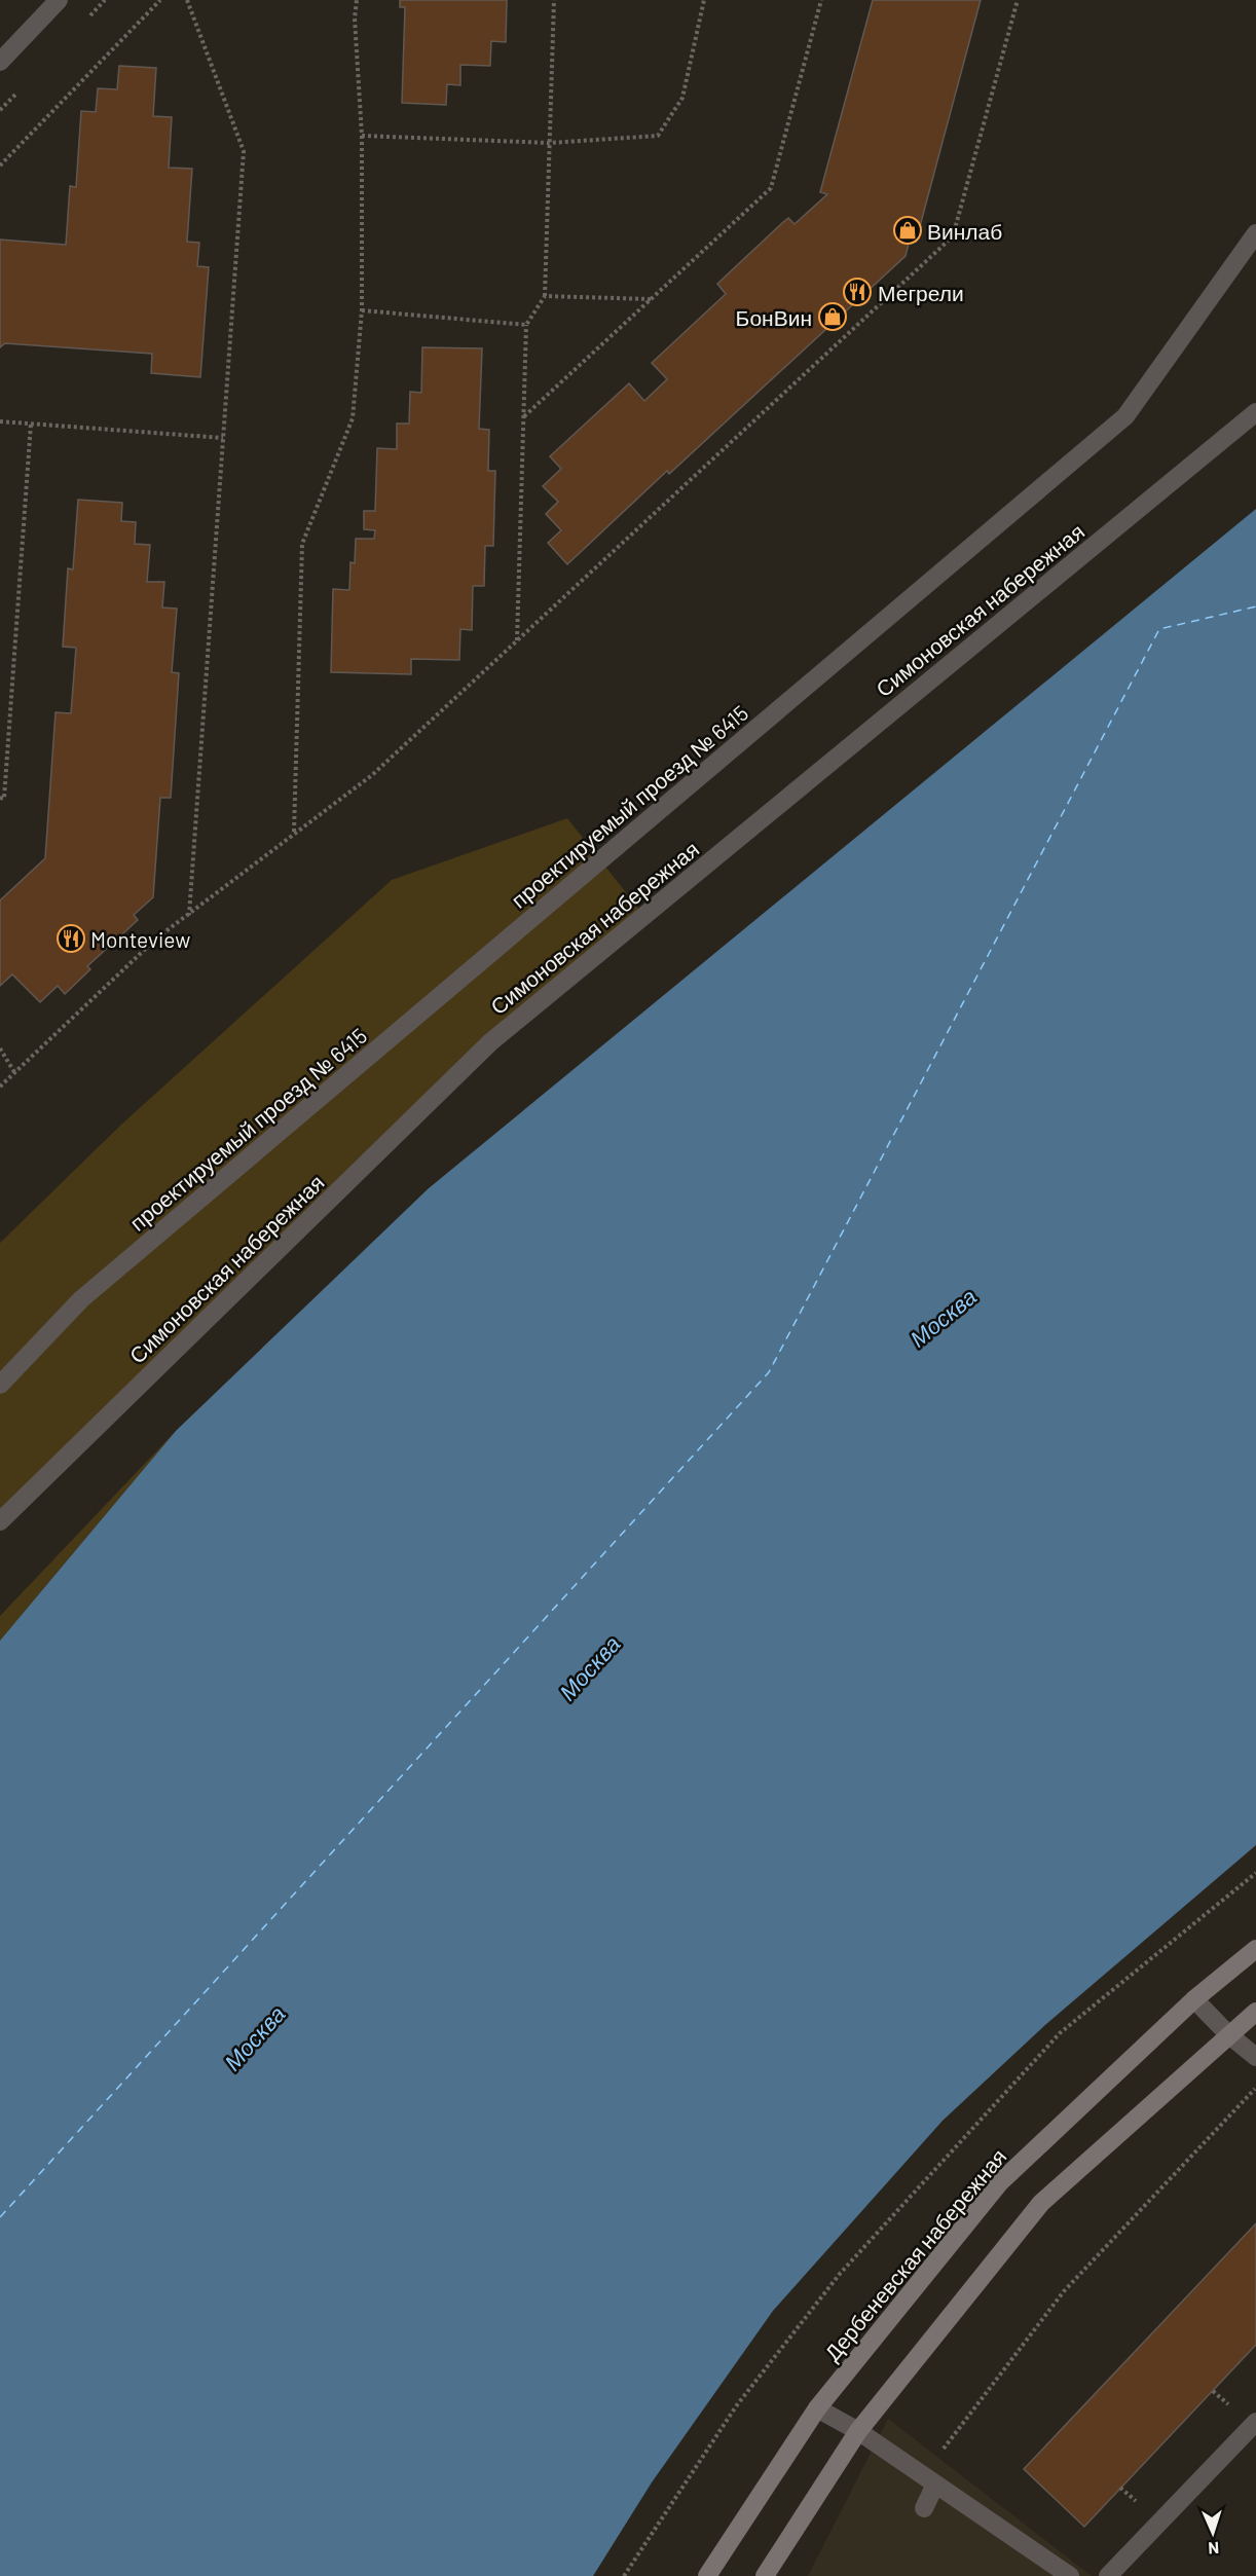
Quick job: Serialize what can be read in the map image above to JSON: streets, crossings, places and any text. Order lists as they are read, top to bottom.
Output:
{
  "streets": {
    "main road": ["Дербеневская набережная"],
    "street": ["Симоновская набережная", "проектируемый проезд № 6415"]
  },
  "water": ["Москва"],
  "places": {
    "shop": ["Винлаб", "БонВин"],
    "restaurant": ["Мегрели", "Monteview"]
  },
  "north": "bottom"
}
